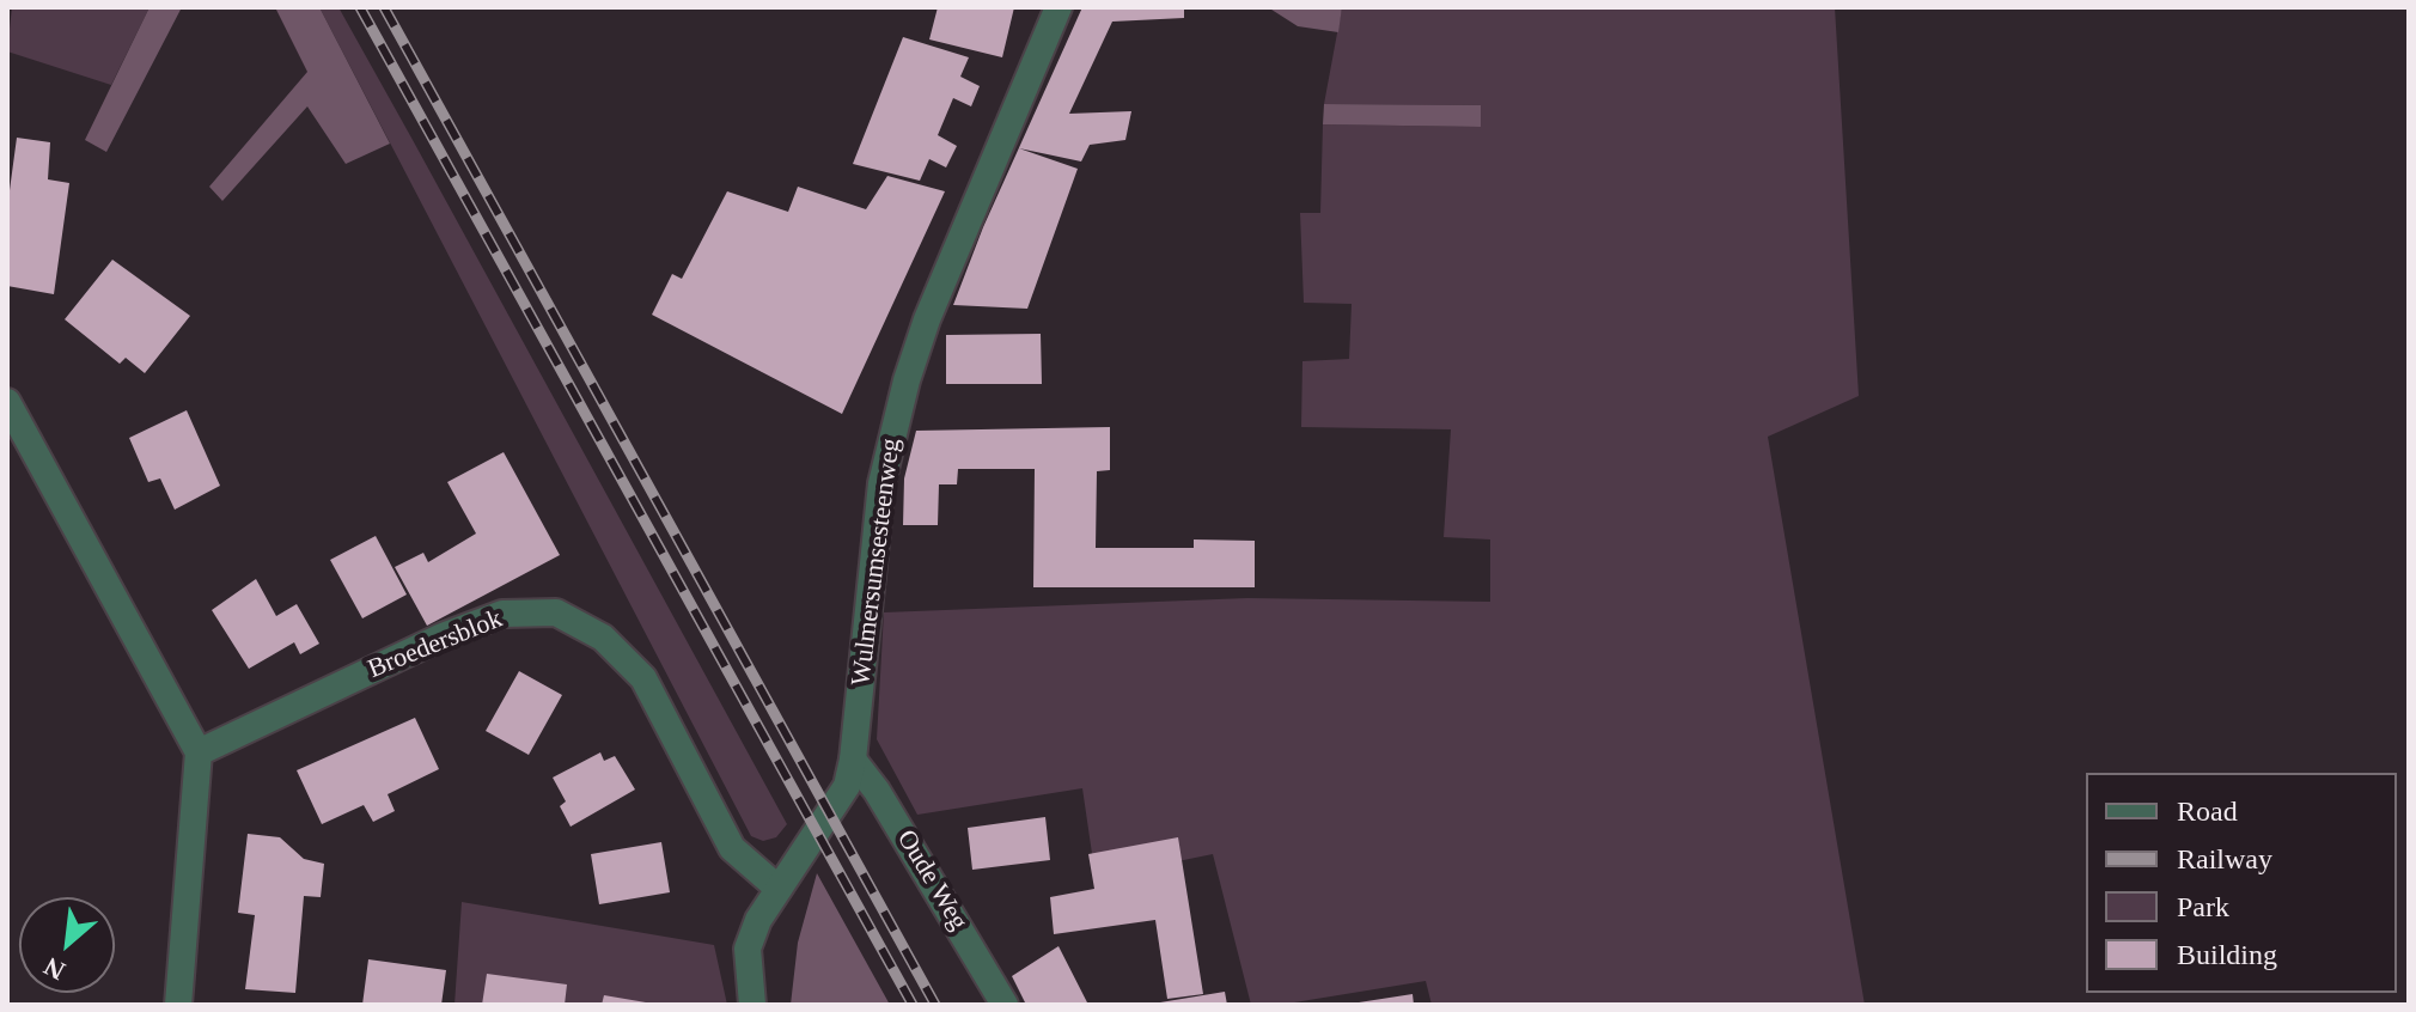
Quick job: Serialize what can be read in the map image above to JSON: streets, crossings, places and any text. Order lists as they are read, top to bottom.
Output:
{
  "streets": {
    "street": ["Wulmersumsesteenweg", "Broedersblok", "Oude Weg"]
  },
  "crossings": [
    ["Wulmersumsesteenweg", "Broedersblok"],
    ["Wulmersumsesteenweg", "Oude Weg"]
  ],
  "legend": [
    "Road",
    "Railway",
    "Park",
    "Building"
  ],
  "north": "bottom left"
}
